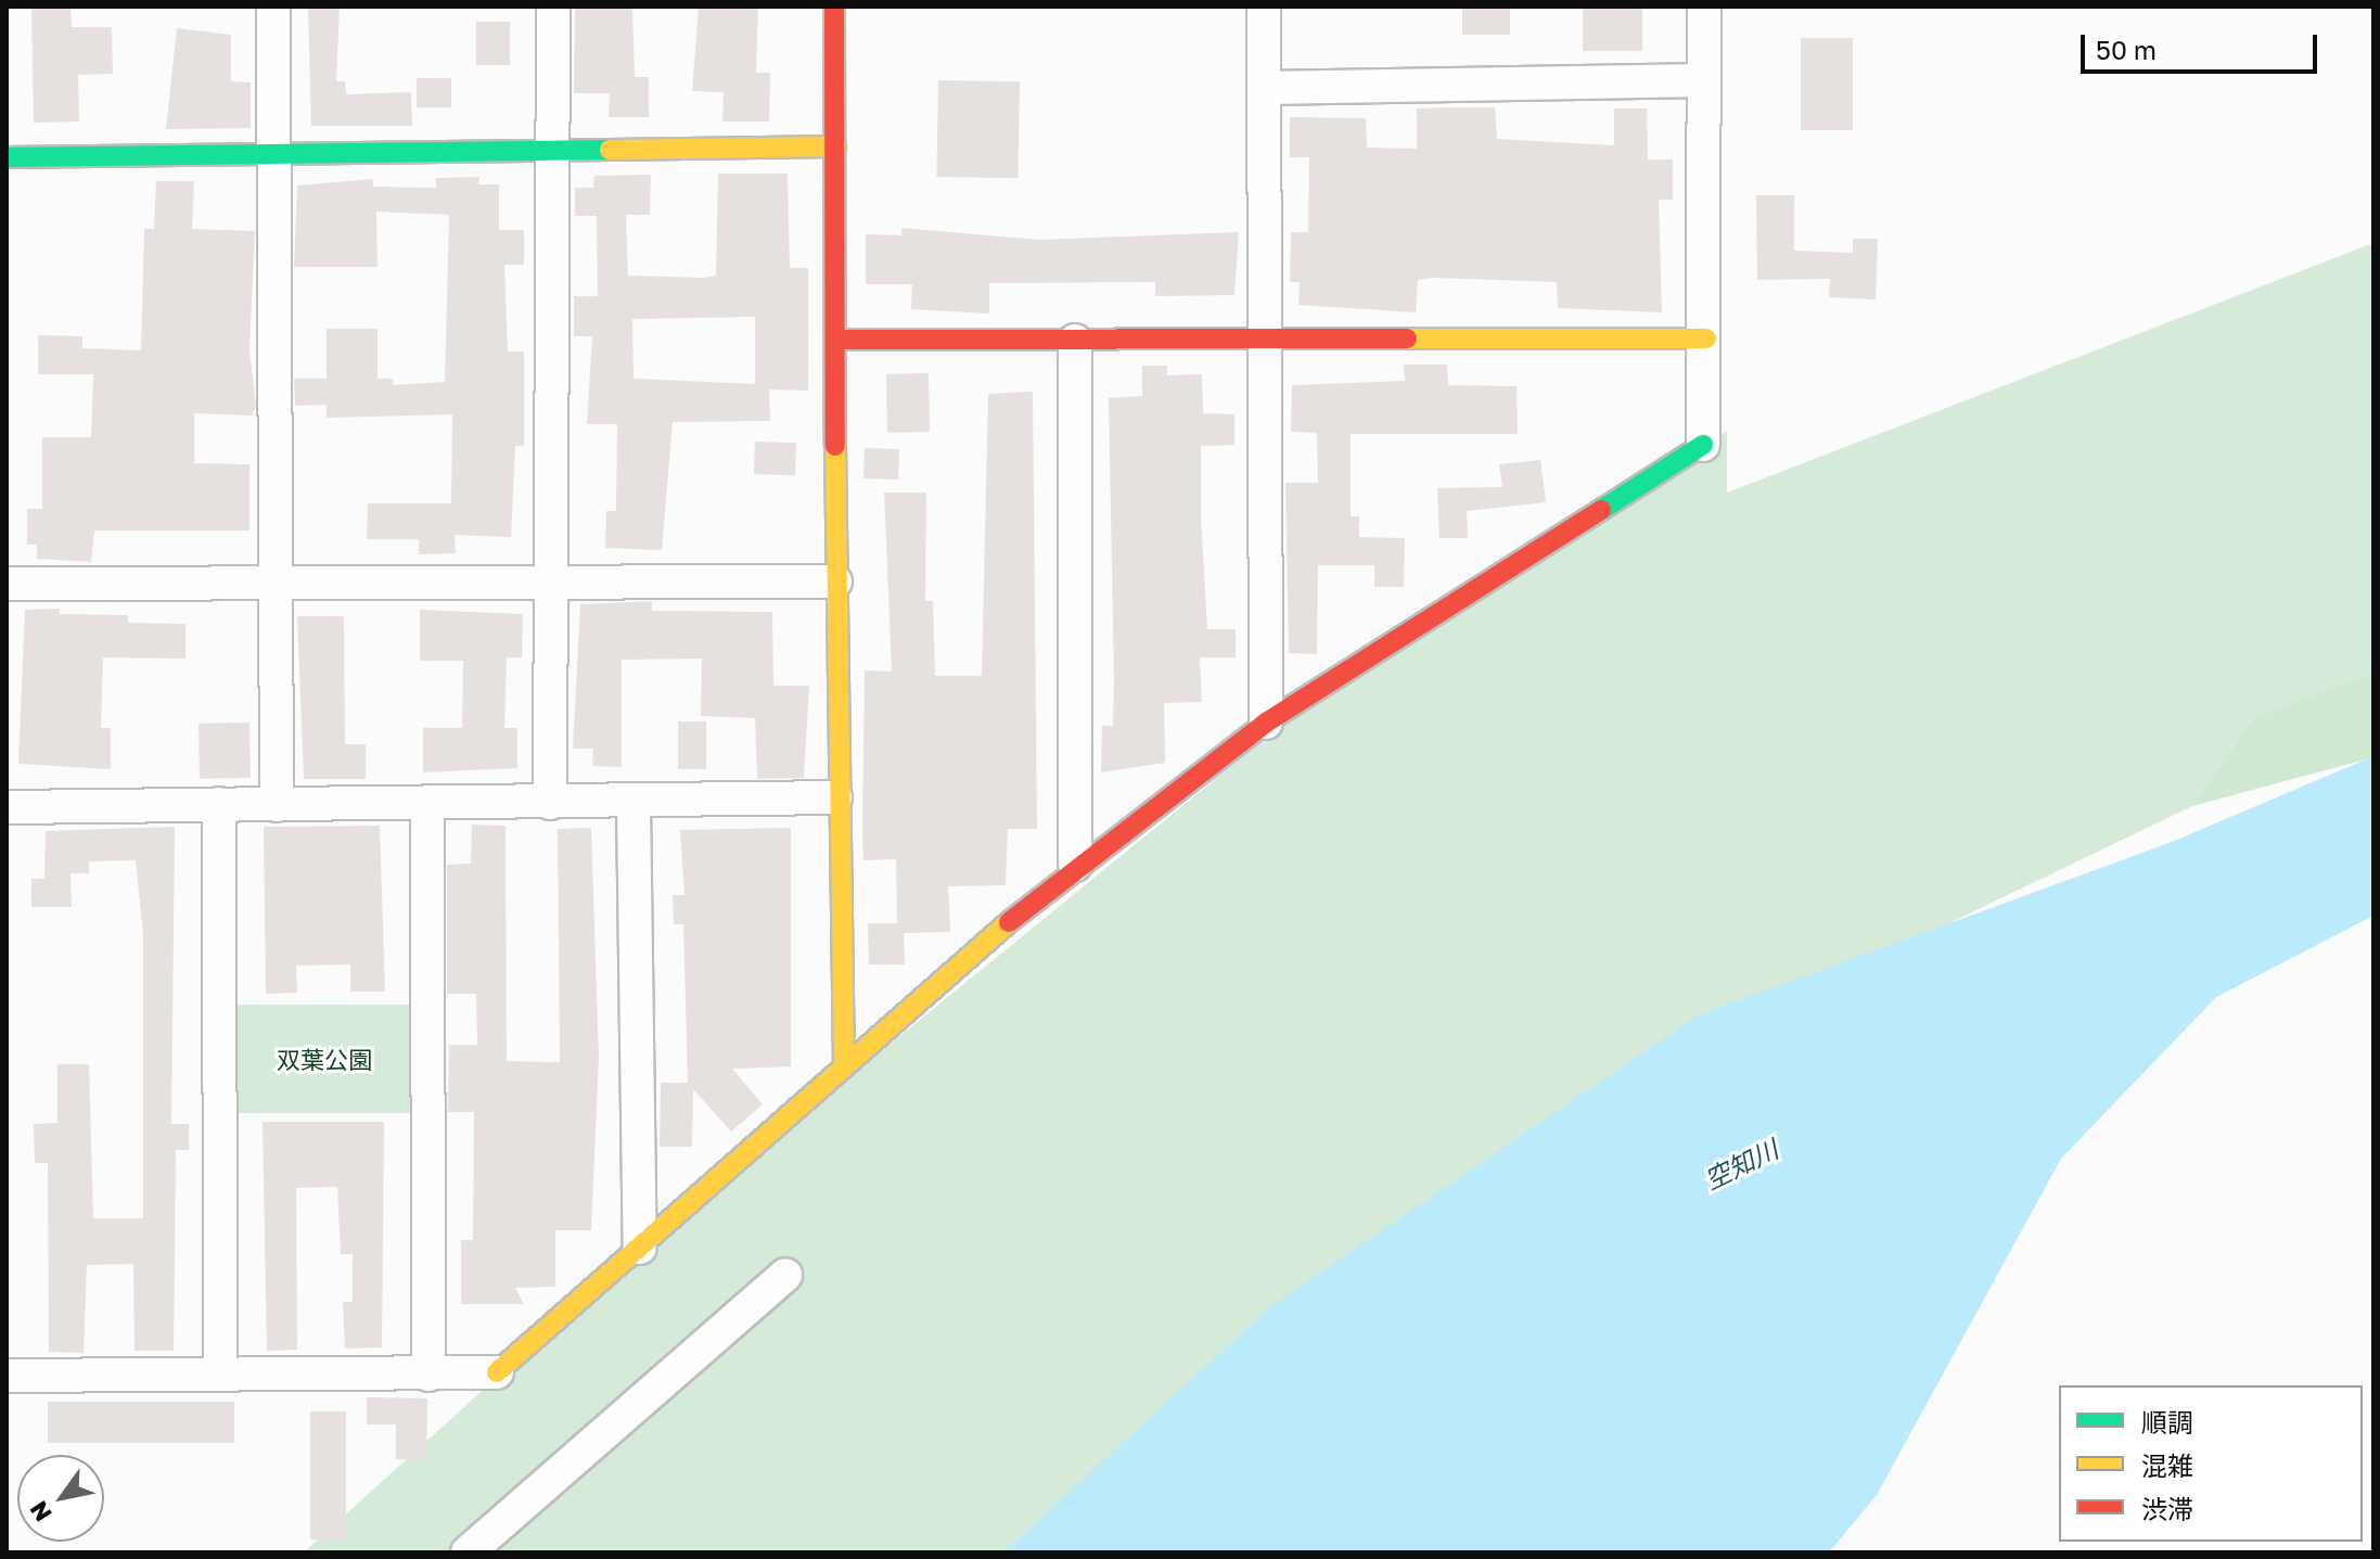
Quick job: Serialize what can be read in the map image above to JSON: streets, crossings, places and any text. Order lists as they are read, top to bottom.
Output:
{
  "water": ["空知川"],
  "parks": ["双葉公園"],
  "legend": ["順調", "混雑", "渋滞"],
  "scale_bar": "50 m",
  "north": "bottom left"
}
